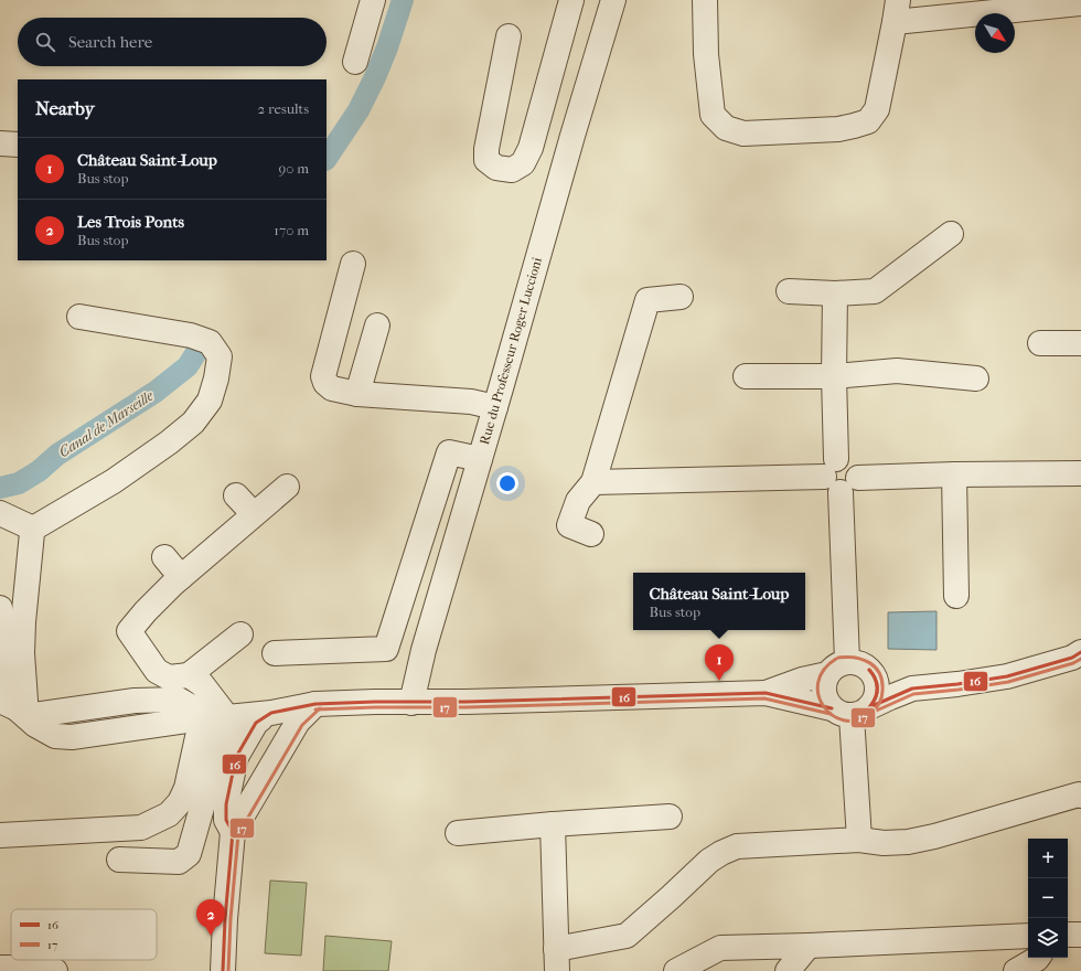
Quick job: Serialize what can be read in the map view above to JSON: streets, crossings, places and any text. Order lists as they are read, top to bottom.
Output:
{
  "streets": {
    "street": ["Rue du Professeur Roger Luccioni"]
  },
  "water": ["Canal de Marseille"],
  "lines": ["transit line 16", "transit line 17"],
  "legend": ["16", "17"],
  "north": "bottom right",
  "page": {
    "search": "Search here",
    "heading": ["Nearby", "2 results"],
    "list": [
      {
        "mark": "1",
        "name": "Château Saint-Loup",
        "note": "Bus stop",
        "value": "90 m"
      },
      {
        "mark": "2",
        "name": "Les Trois Ponts",
        "note": "Bus stop",
        "value": "170 m"
      }
    ],
    "popup": ["Château Saint-Loup", "Bus stop"],
    "pins": ["1", "2"],
    "map_buttons": ["+", "−"]
  }
}
